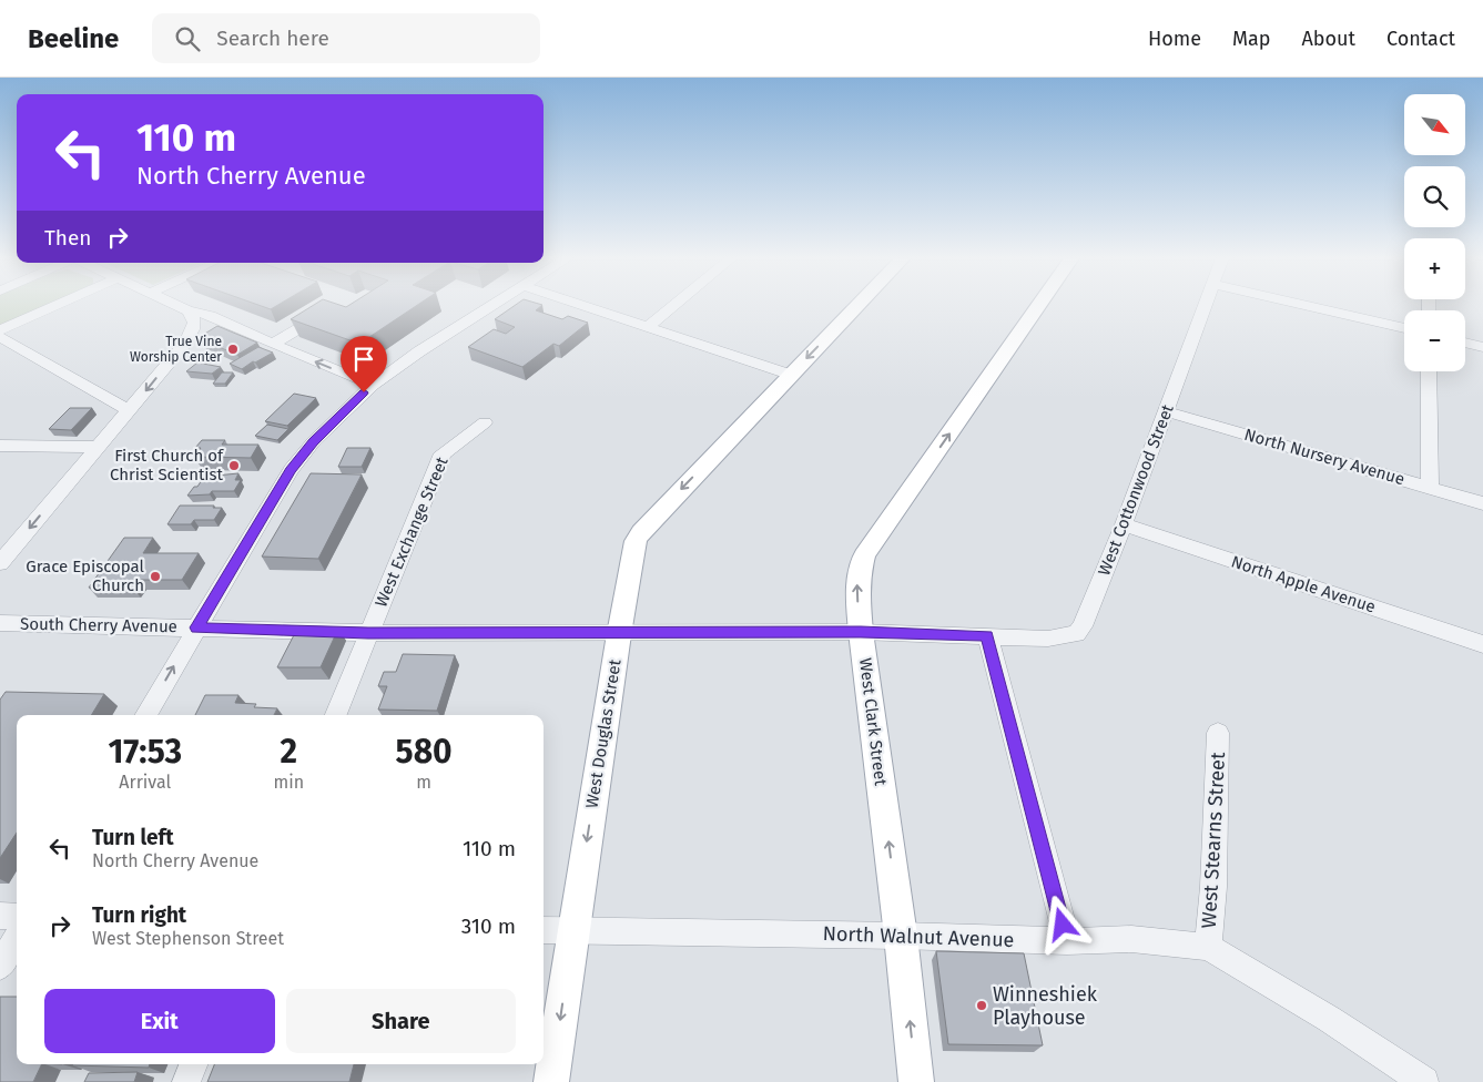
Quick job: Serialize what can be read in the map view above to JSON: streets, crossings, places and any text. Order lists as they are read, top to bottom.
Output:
{
  "streets": {
    "main road": ["West Clark Street", "West Douglas Street"],
    "street": [
      "North Nursery Avenue",
      "West Cottonwood Street",
      "West Exchange Street",
      "North Apple Avenue",
      "South Cherry Avenue",
      "West Stearns Street",
      "North Walnut Avenue"
    ]
  },
  "crossings": [
    ["North Nursery Avenue", "West Cottonwood Street"],
    ["West Cottonwood Street", "North Apple Avenue"],
    ["West Cottonwood Street", "South Cherry Avenue"],
    ["West Exchange Street", "South Cherry Avenue"],
    ["South Cherry Avenue", "West Clark Street"],
    ["South Cherry Avenue", "West Douglas Street"],
    ["West Clark Street", "North Walnut Avenue"],
    ["West Douglas Street", "North Walnut Avenue"],
    ["West Stearns Street", "North Walnut Avenue"]
  ],
  "one_way": ["West Clark Street", "West Douglas Street"],
  "places": [
    "True Vine Worship Center",
    "First Church of Christ Scientist",
    "Grace Episcopal Church",
    "Winneshiek Playhouse"
  ],
  "north": "bottom right",
  "page": {
    "header": "Beeline",
    "search": "Search here",
    "nav": [
      "Home",
      "Map",
      "About",
      "Contact"
    ],
    "map_buttons": ["+", "−"],
    "turn": ["110 m", "North Cherry Avenue"],
    "then": "Then",
    "eta": [
      "17:53",
      "Arrival",
      "2",
      "min",
      "580",
      "m"
    ],
    "list": [
      {
        "name": "Turn left",
        "note": "North Cherry Avenue",
        "value": "110 m"
      },
      {
        "name": "Turn right",
        "note": "West Stephenson Street",
        "value": "310 m"
      }
    ],
    "buttons": ["Exit", "Share"]
  }
}
